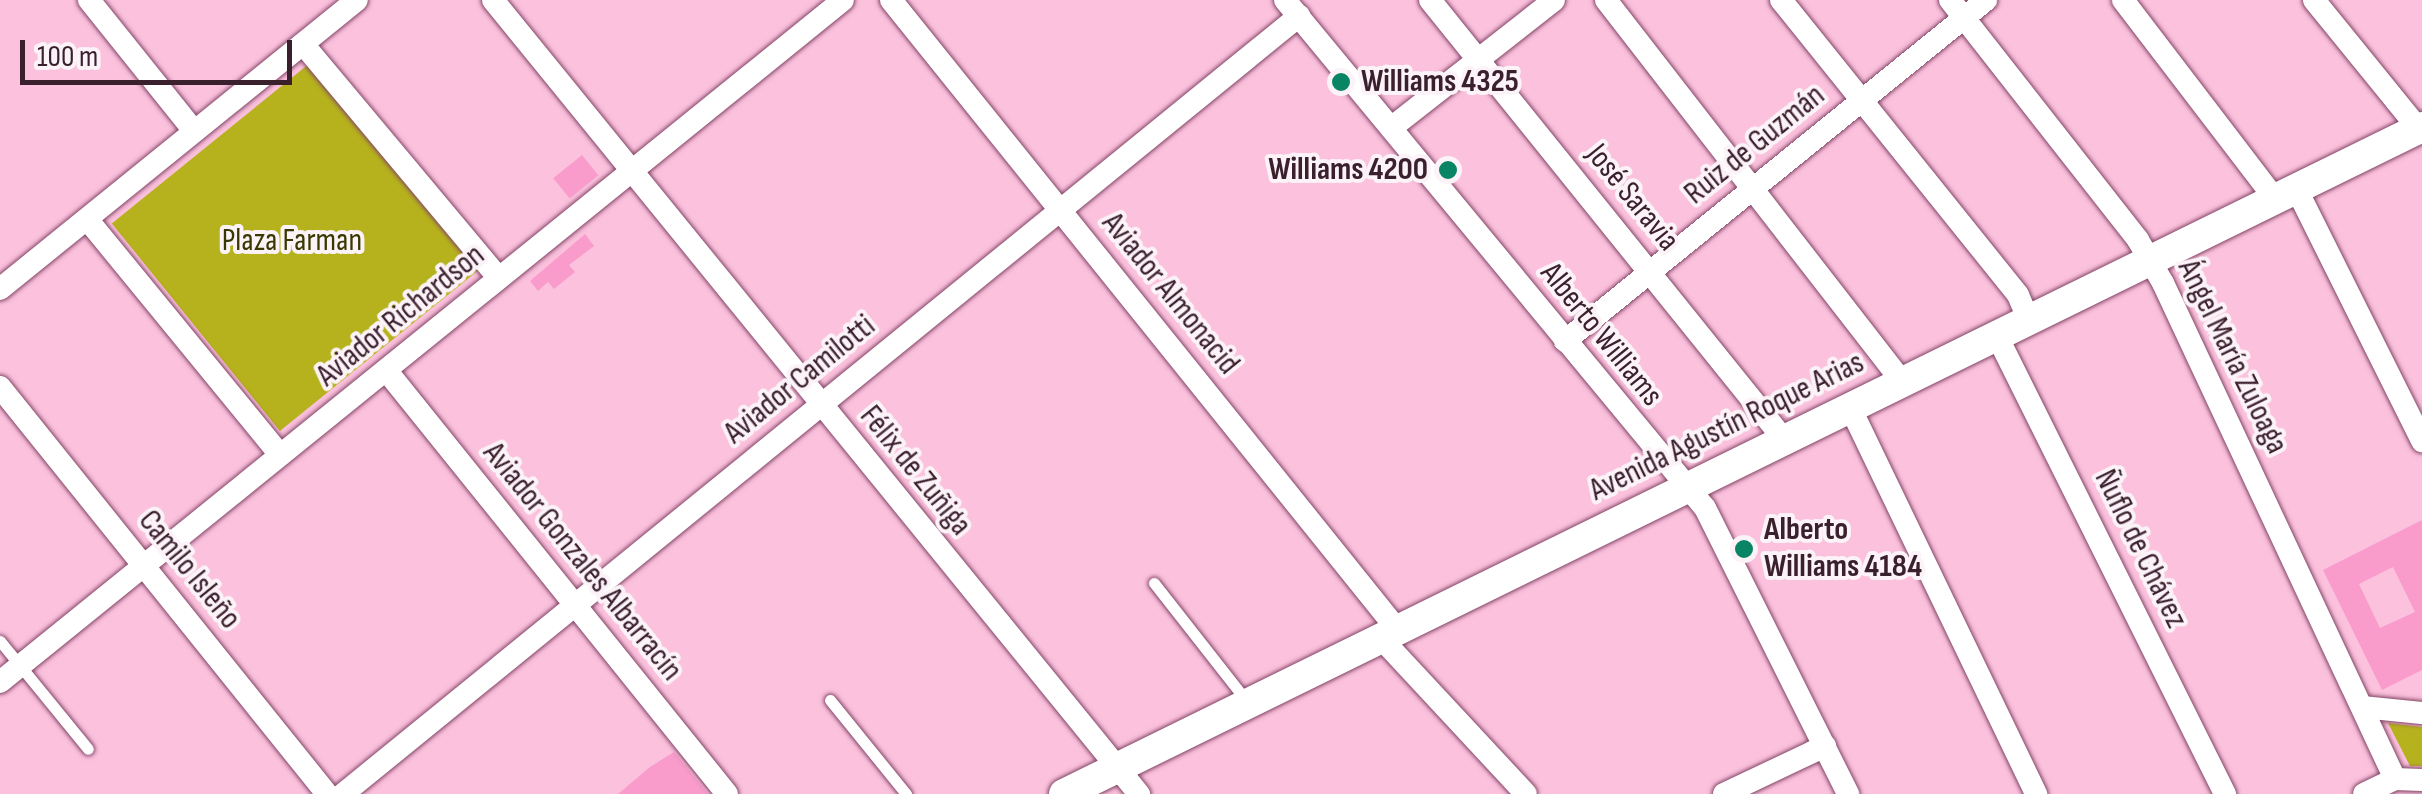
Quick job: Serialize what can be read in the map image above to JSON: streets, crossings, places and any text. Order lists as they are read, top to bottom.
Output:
{
  "streets": {
    "main road": ["Avenida Agustín Roque Arias"],
    "street": [
      "Ruiz de Guzmán",
      "José Saravia",
      "Aviador Almonacid",
      "Aviador Richardson",
      "Alberto Williams",
      "Ángel María Zuloaga",
      "Aviador Camilotti",
      "Félix de Zuñiga",
      "Ñuflo de Chávez",
      "Aviador Gonzales Albarracín",
      "Camilo Isleño"
    ]
  },
  "crossings": [
    ["Ruiz de Guzmán", "José Saravia"],
    ["Ruiz de Guzmán", "Alberto Williams"],
    ["Ruiz de Guzmán", "Ángel María Zuloaga"],
    ["José Saravia", "Avenida Agustín Roque Arias"],
    ["Aviador Almonacid", "Aviador Camilotti"],
    ["Aviador Almonacid", "Avenida Agustín Roque Arias"],
    ["Aviador Richardson", "Félix de Zuñiga"],
    ["Aviador Richardson", "Aviador Gonzales Albarracín"],
    ["Aviador Richardson", "Camilo Isleño"],
    ["Alberto Williams", "Aviador Camilotti"],
    ["Alberto Williams", "Avenida Agustín Roque Arias"],
    ["Ángel María Zuloaga", "Avenida Agustín Roque Arias"],
    ["Aviador Camilotti", "Félix de Zuñiga"],
    ["Aviador Camilotti", "Aviador Gonzales Albarracín"],
    ["Avenida Agustín Roque Arias", "Félix de Zuñiga"],
    ["Avenida Agustín Roque Arias", "Ñuflo de Chávez"]
  ],
  "parks": ["Plaza Farman"],
  "places": ["Williams 4325", "Williams 4200", "Alberto Williams 4184"],
  "scale_bar": "100 m"
}
